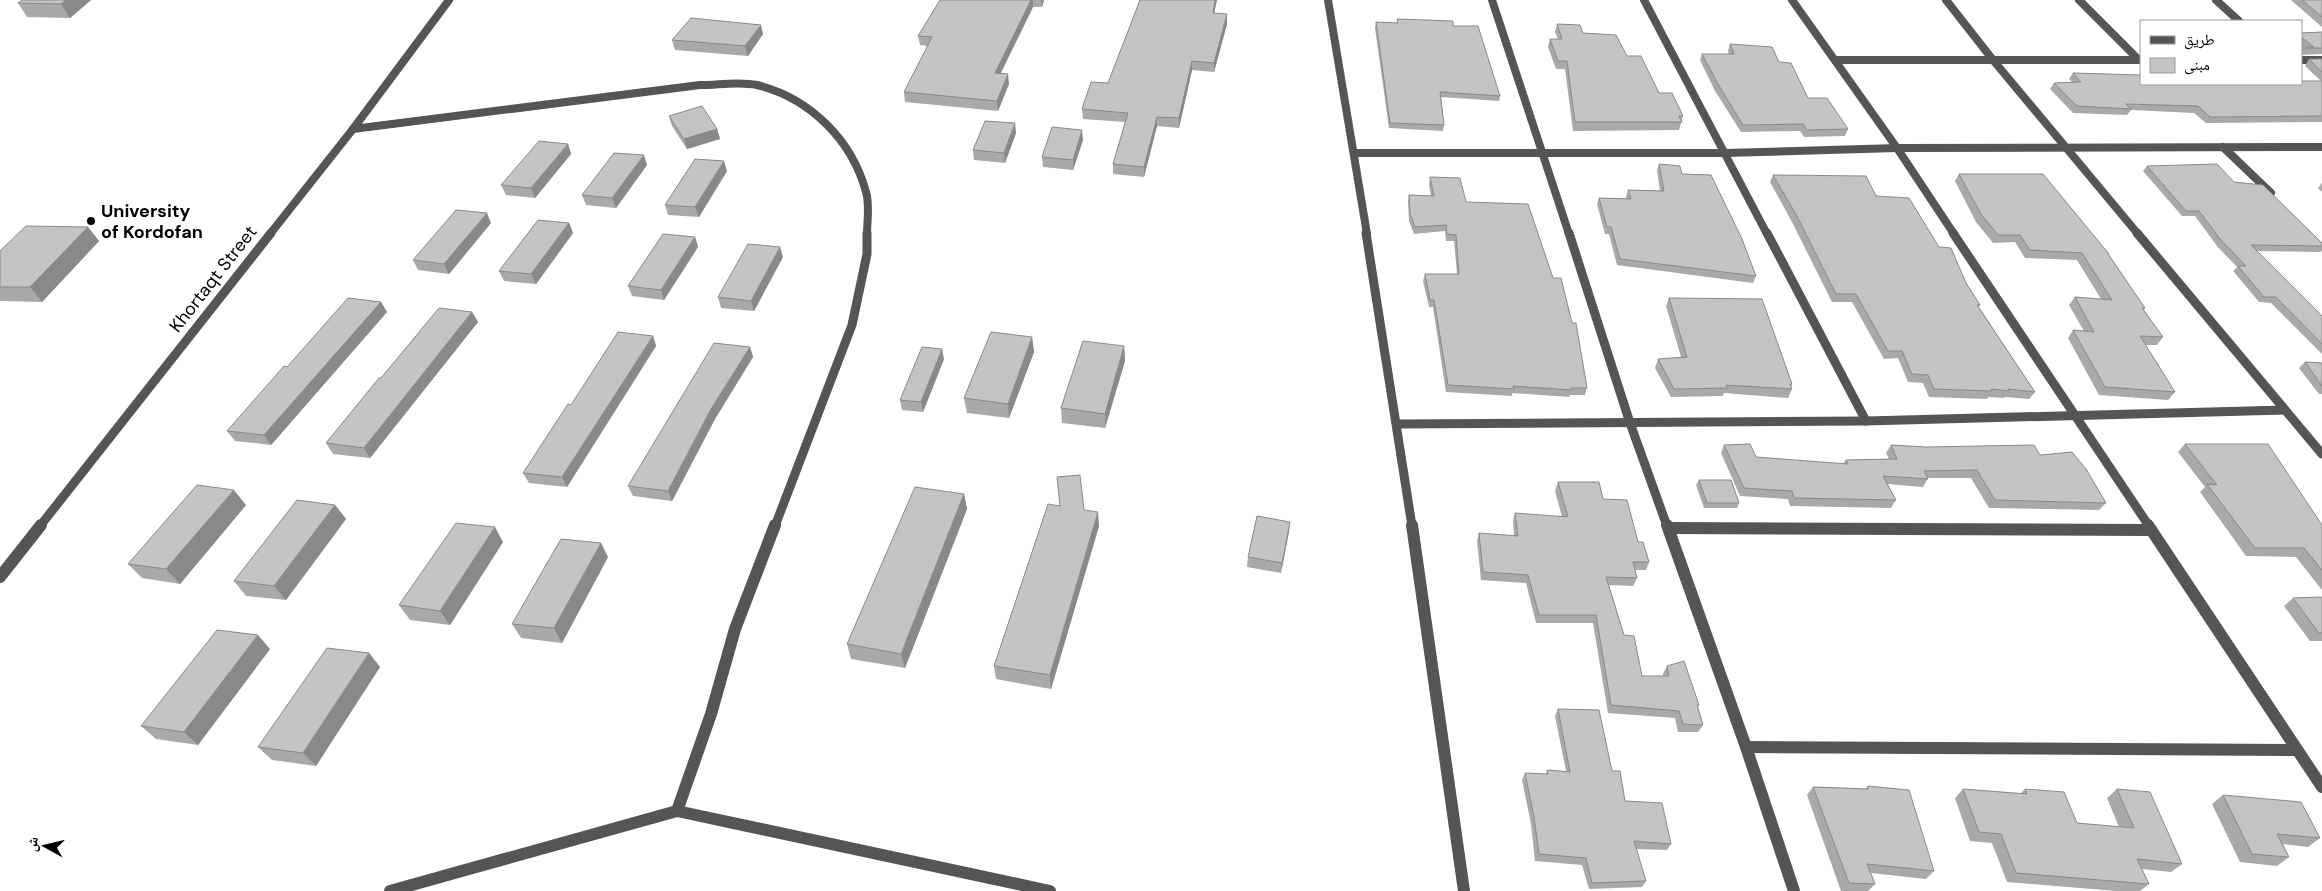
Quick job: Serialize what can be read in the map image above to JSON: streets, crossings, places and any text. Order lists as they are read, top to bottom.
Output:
{
  "streets": {
    "street": ["Khortaqt Street"]
  },
  "places": ["University of Kordofan"],
  "legend": ["طريق", "مبنى"],
  "north": "left"
}
